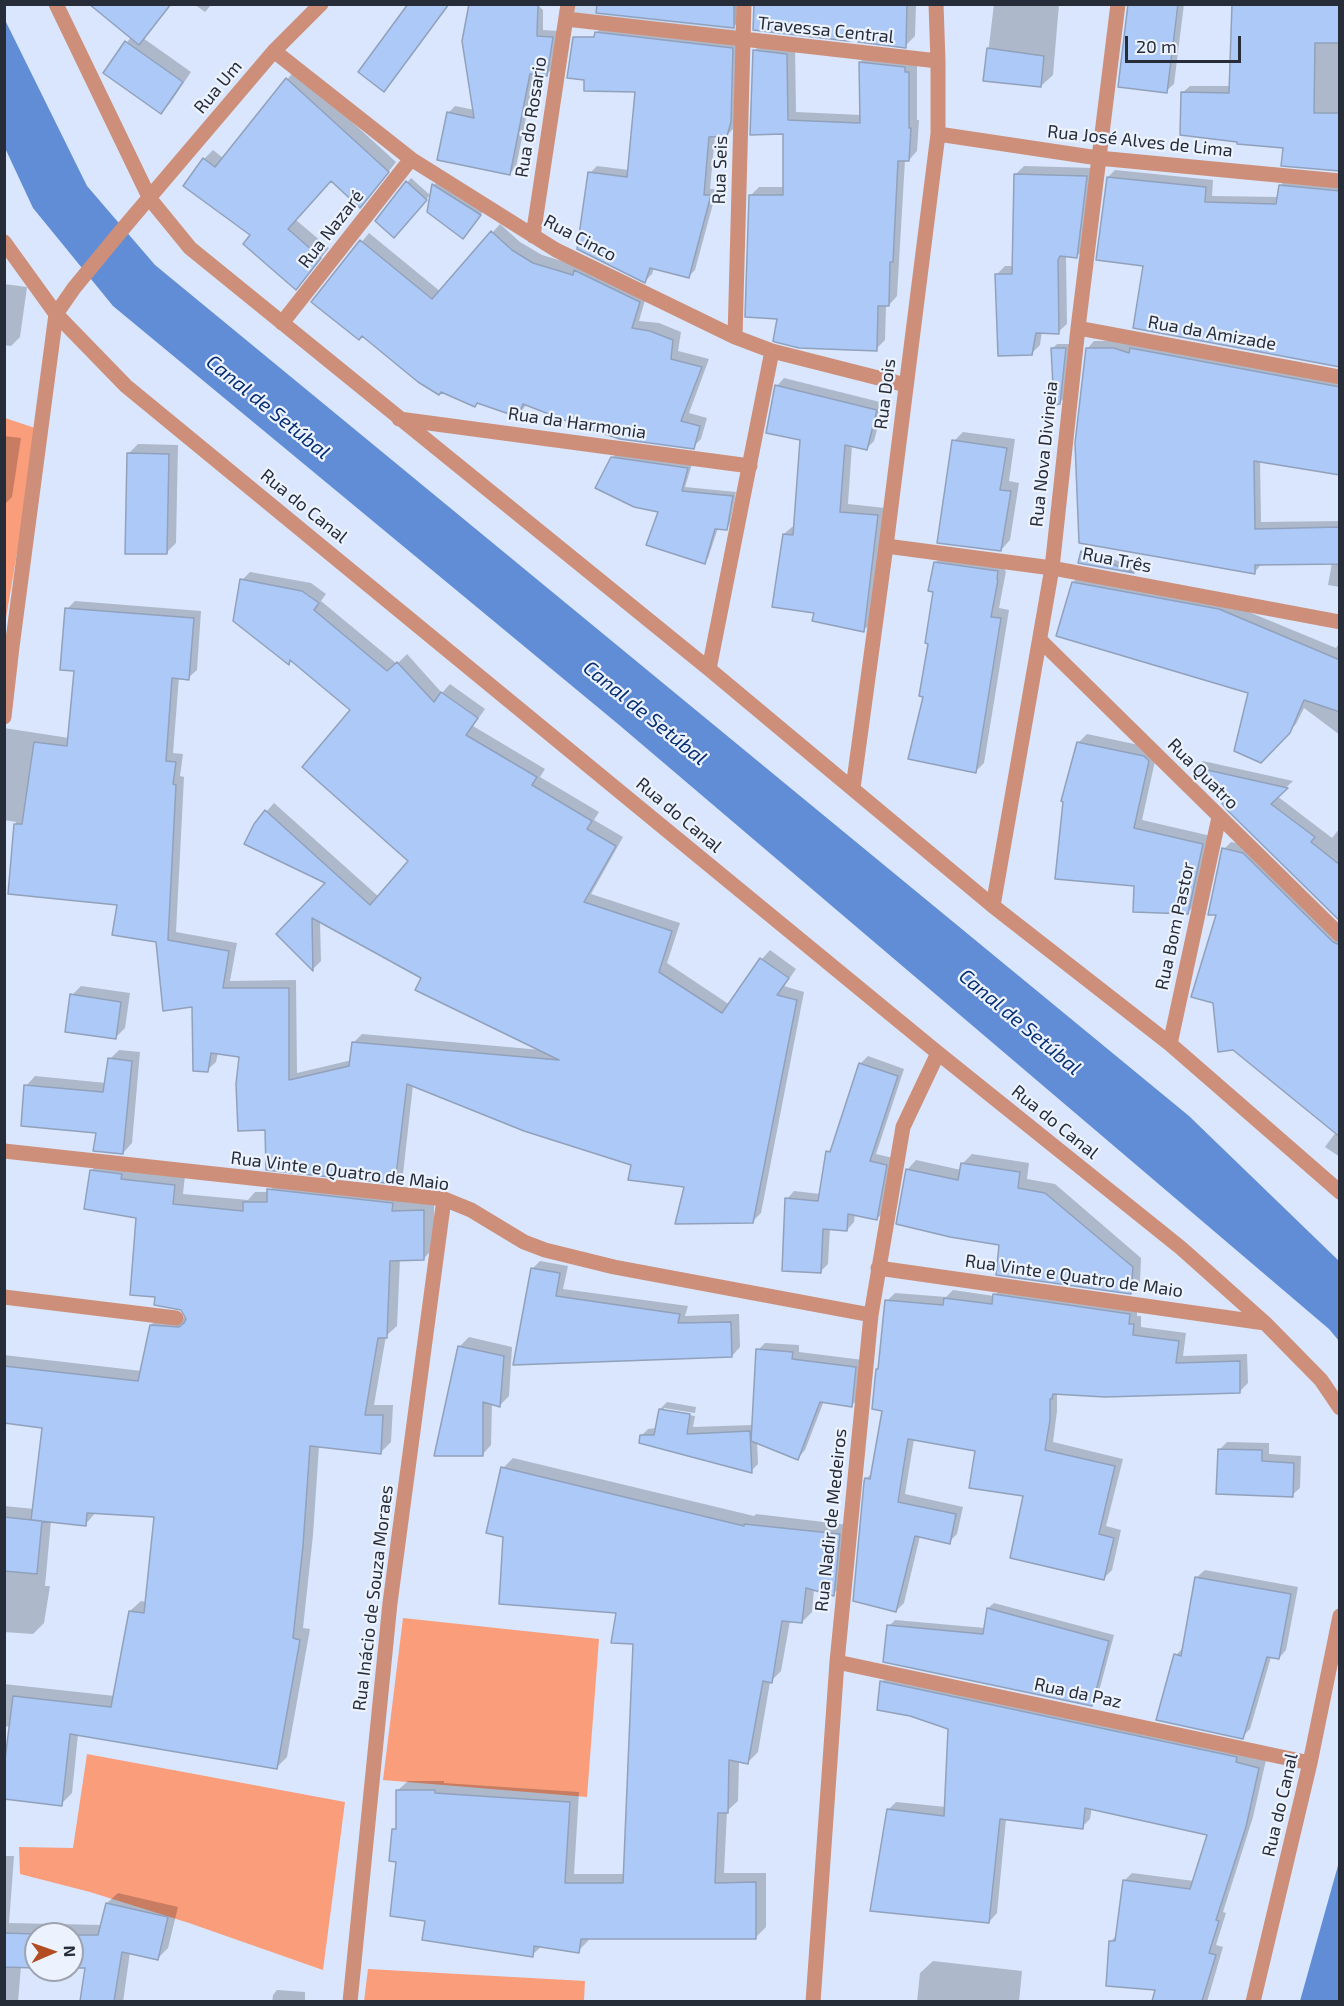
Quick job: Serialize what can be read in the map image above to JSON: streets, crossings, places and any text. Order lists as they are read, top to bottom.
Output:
{
  "streets": {
    "street": [
      "Travessa Central",
      "Rua Um",
      "Rua do Rosario",
      "Rua José Alves de Lima",
      "Rua Seis",
      "Rua Nazaré",
      "Rua Cinco",
      "Rua da Amizade",
      "Rua Dois",
      "Rua da Harmonia",
      "Rua Nova Divineia",
      "Rua do Canal",
      "Rua Três",
      "Rua Quatro",
      "Rua Bom Pastor",
      "Rua Vinte e Quatro de Maio",
      "Rua Nadir de Medeiros",
      "Rua Inácio de Souza Moraes",
      "Rua da Paz"
    ]
  },
  "crossings": [
    ["Travessa Central", "Rua do Rosario"],
    ["Travessa Central", "Rua Seis"],
    ["Travessa Central", "Rua Dois"],
    ["Rua Um", "Rua Cinco"],
    ["Rua Um", "Rua do Canal"],
    ["Rua do Rosario", "Rua Cinco"],
    ["Rua José Alves de Lima", "Rua Dois"],
    ["Rua José Alves de Lima", "Rua Nova Divineia"],
    ["Rua Seis", "Rua Cinco"],
    ["Rua Nazaré", "Rua Cinco"],
    ["Rua Cinco", "Rua Dois"],
    ["Rua da Amizade", "Rua Nova Divineia"],
    ["Rua Dois", "Rua Três"],
    ["Rua Nova Divineia", "Rua Três"],
    ["Rua Nova Divineia", "Rua Quatro"],
    ["Rua do Canal", "Rua Vinte e Quatro de Maio"],
    ["Rua do Canal", "Rua Nadir de Medeiros"],
    ["Rua do Canal", "Rua da Paz"],
    ["Rua Quatro", "Rua Bom Pastor"],
    ["Rua Vinte e Quatro de Maio", "Rua Nadir de Medeiros"],
    ["Rua Vinte e Quatro de Maio", "Rua Inácio de Souza Moraes"],
    ["Rua Nadir de Medeiros", "Rua da Paz"]
  ],
  "water": ["Canal de Setúbal"],
  "scale_bar": "20 m",
  "north": "right"
}
